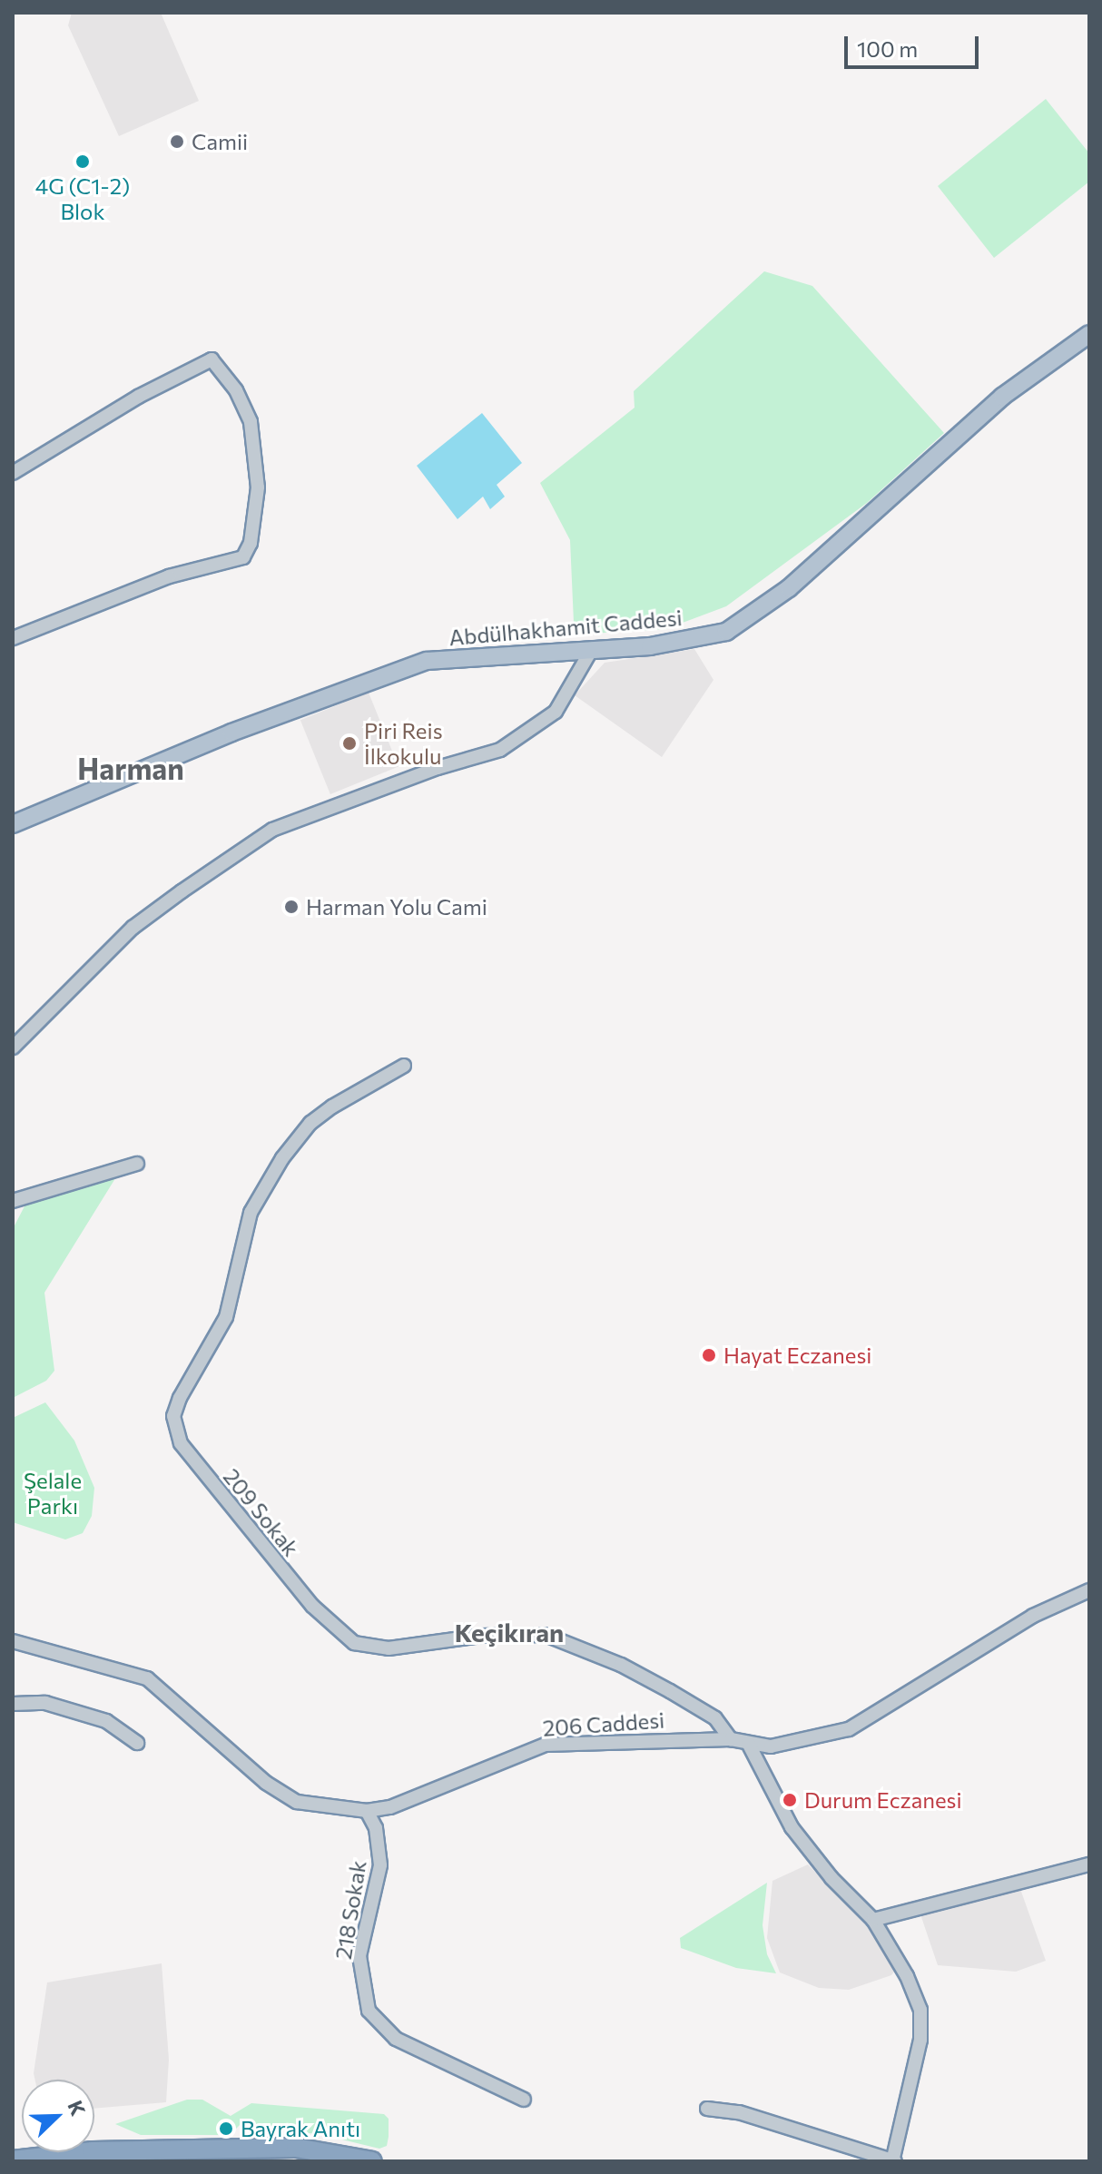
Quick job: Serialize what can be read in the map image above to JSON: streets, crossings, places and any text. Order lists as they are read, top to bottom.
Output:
{
  "streets": {
    "main road": ["Abdülhakhamit Caddesi"],
    "street": ["209 Sokak", "206 Caddesi", "218 Sokak"]
  },
  "crossings": [
    ["209 Sokak", "206 Caddesi"],
    ["206 Caddesi", "218 Sokak"]
  ],
  "districts": ["Harman", "Keçikıran"],
  "parks": ["Şelale Parkı"],
  "places": [
    "Camii",
    "4G (C1-2) Blok",
    "Piri Reis İlkokulu",
    "Harman Yolu Cami",
    "Hayat Eczanesi",
    "Durum Eczanesi",
    "Bayrak Anıtı"
  ],
  "scale_bar": "100 m",
  "north": "top right"
}
